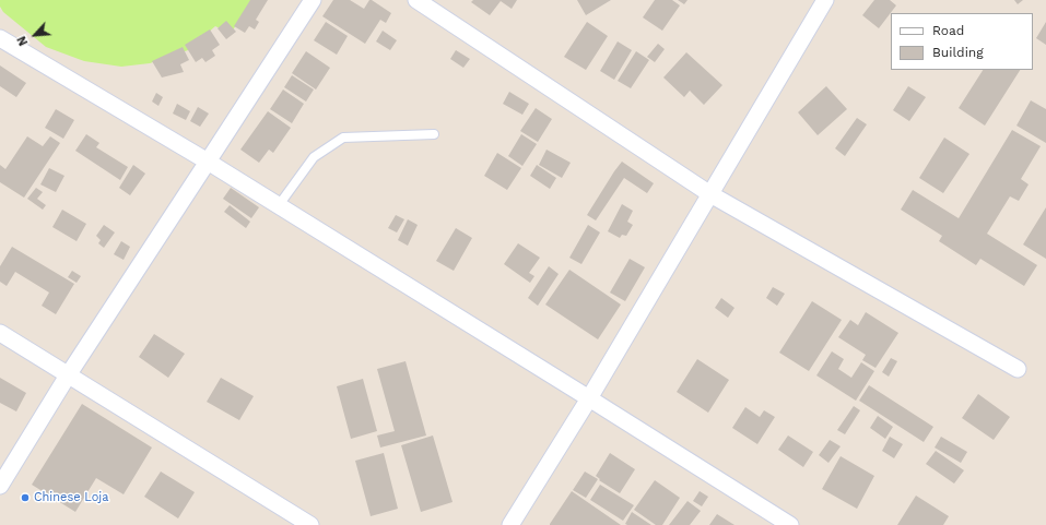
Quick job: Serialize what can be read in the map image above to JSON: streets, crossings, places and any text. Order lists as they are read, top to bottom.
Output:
{
  "places": ["Chinese Loja"],
  "legend": ["Road", "Building"],
  "north": "bottom left"
}
